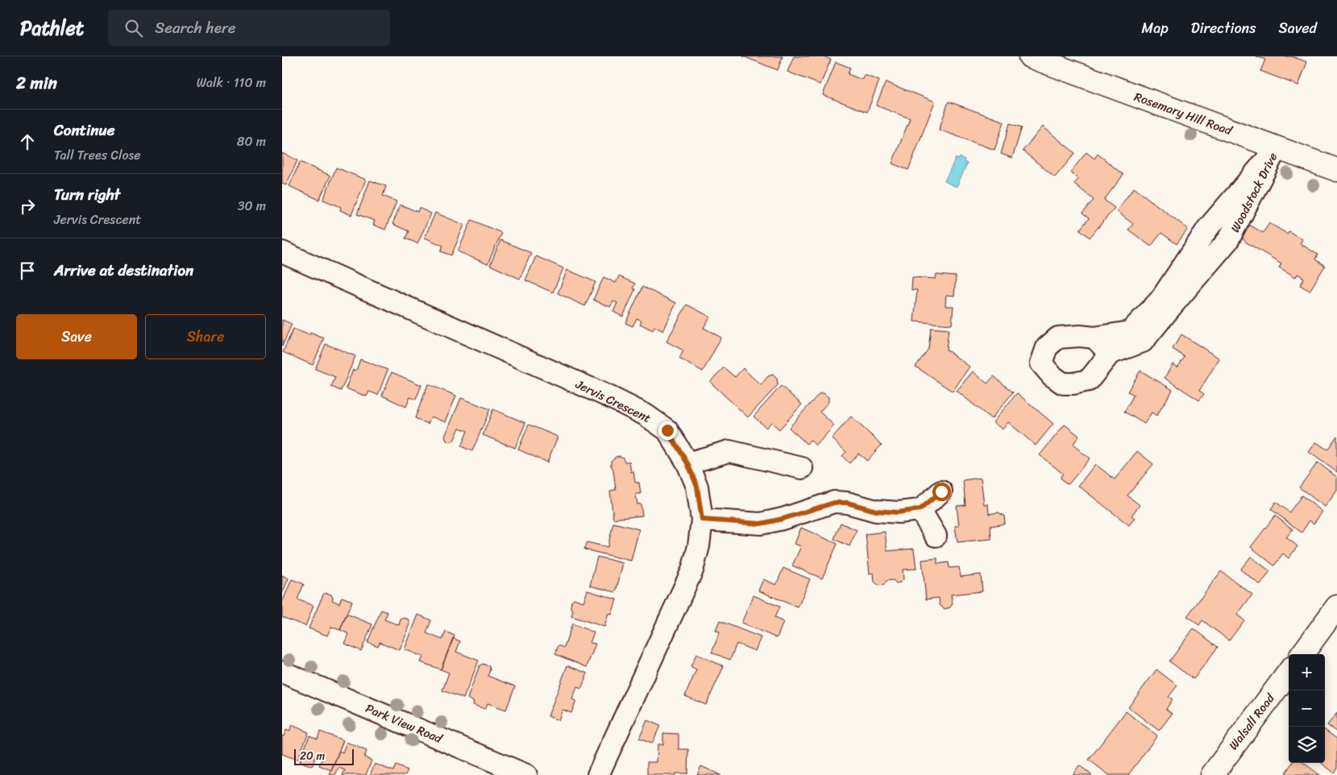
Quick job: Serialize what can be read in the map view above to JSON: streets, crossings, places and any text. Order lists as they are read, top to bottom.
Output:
{
  "streets": {
    "main road": ["Rosemary Hill Road", "Walsall Road"],
    "street": ["Woodstock Drive", "Jervis Crescent", "Park View Road"]
  },
  "crossings": [
    ["Rosemary Hill Road", "Woodstock Drive"]
  ],
  "scale_bar": "20 m",
  "page": {
    "header": "Pathlet",
    "search": "Search here",
    "nav": ["Map", "Directions", "Saved"],
    "heading": ["2 min", "Walk · 110 m"],
    "list": [
      ["Continue", "Tall Trees Close", "80 m"],
      ["Turn right", "Jervis Crescent", "30 m"],
      "Arrive at destination"
    ],
    "buttons": ["Save", "Share"],
    "map_buttons": ["+", "−"],
    "scale": "20 m"
  }
}
